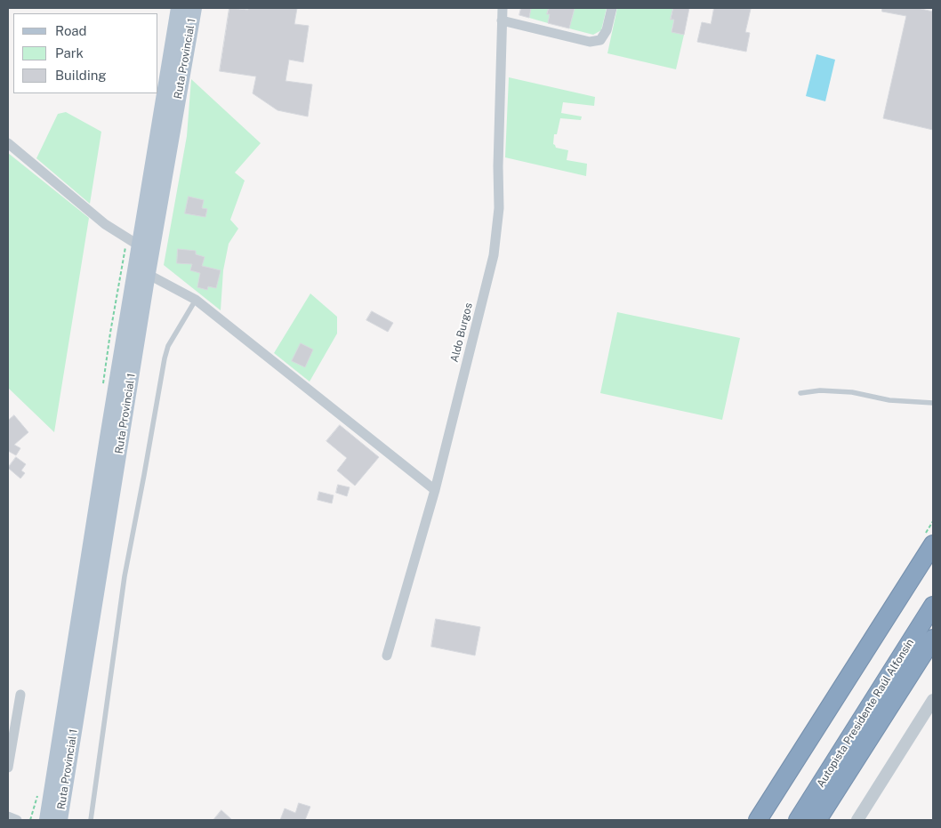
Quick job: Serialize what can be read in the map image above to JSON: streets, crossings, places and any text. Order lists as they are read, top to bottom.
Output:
{
  "streets": {
    "highway": ["Autopista Presidente Raúl Alfonsín"],
    "main road": ["Ruta Provincial 1"],
    "street": ["Aldo Burgos"]
  },
  "legend": ["Road", "Park", "Building"]
}
